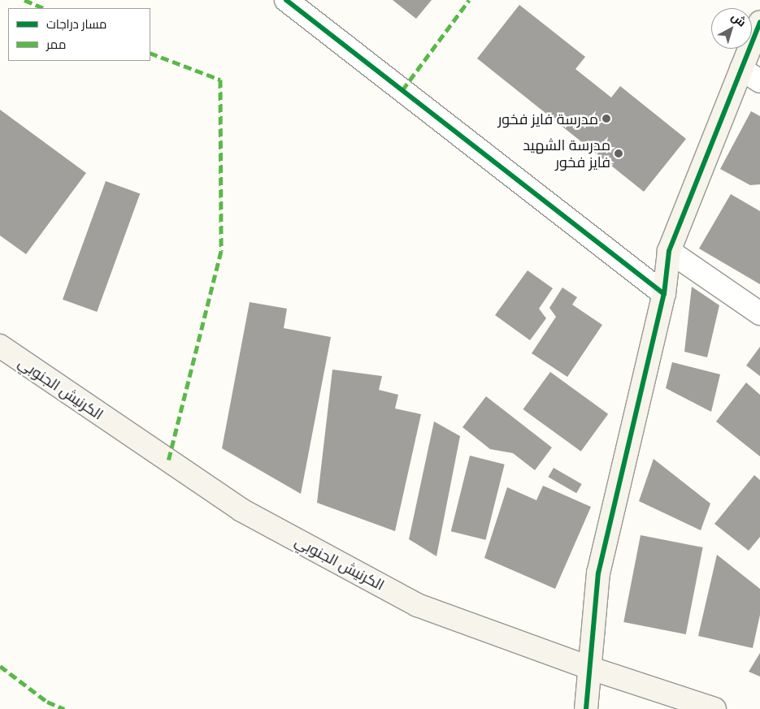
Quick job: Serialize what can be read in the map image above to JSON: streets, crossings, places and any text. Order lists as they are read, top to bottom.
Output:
{
  "streets": {
    "main road": ["الكرنيش الجنوبي"]
  },
  "places": ["مدرسة فايز فخور", "مدرسة الشهيد فايز فخور"],
  "legend": ["مسار دراجات", "ممر"],
  "north": "top right"
}
